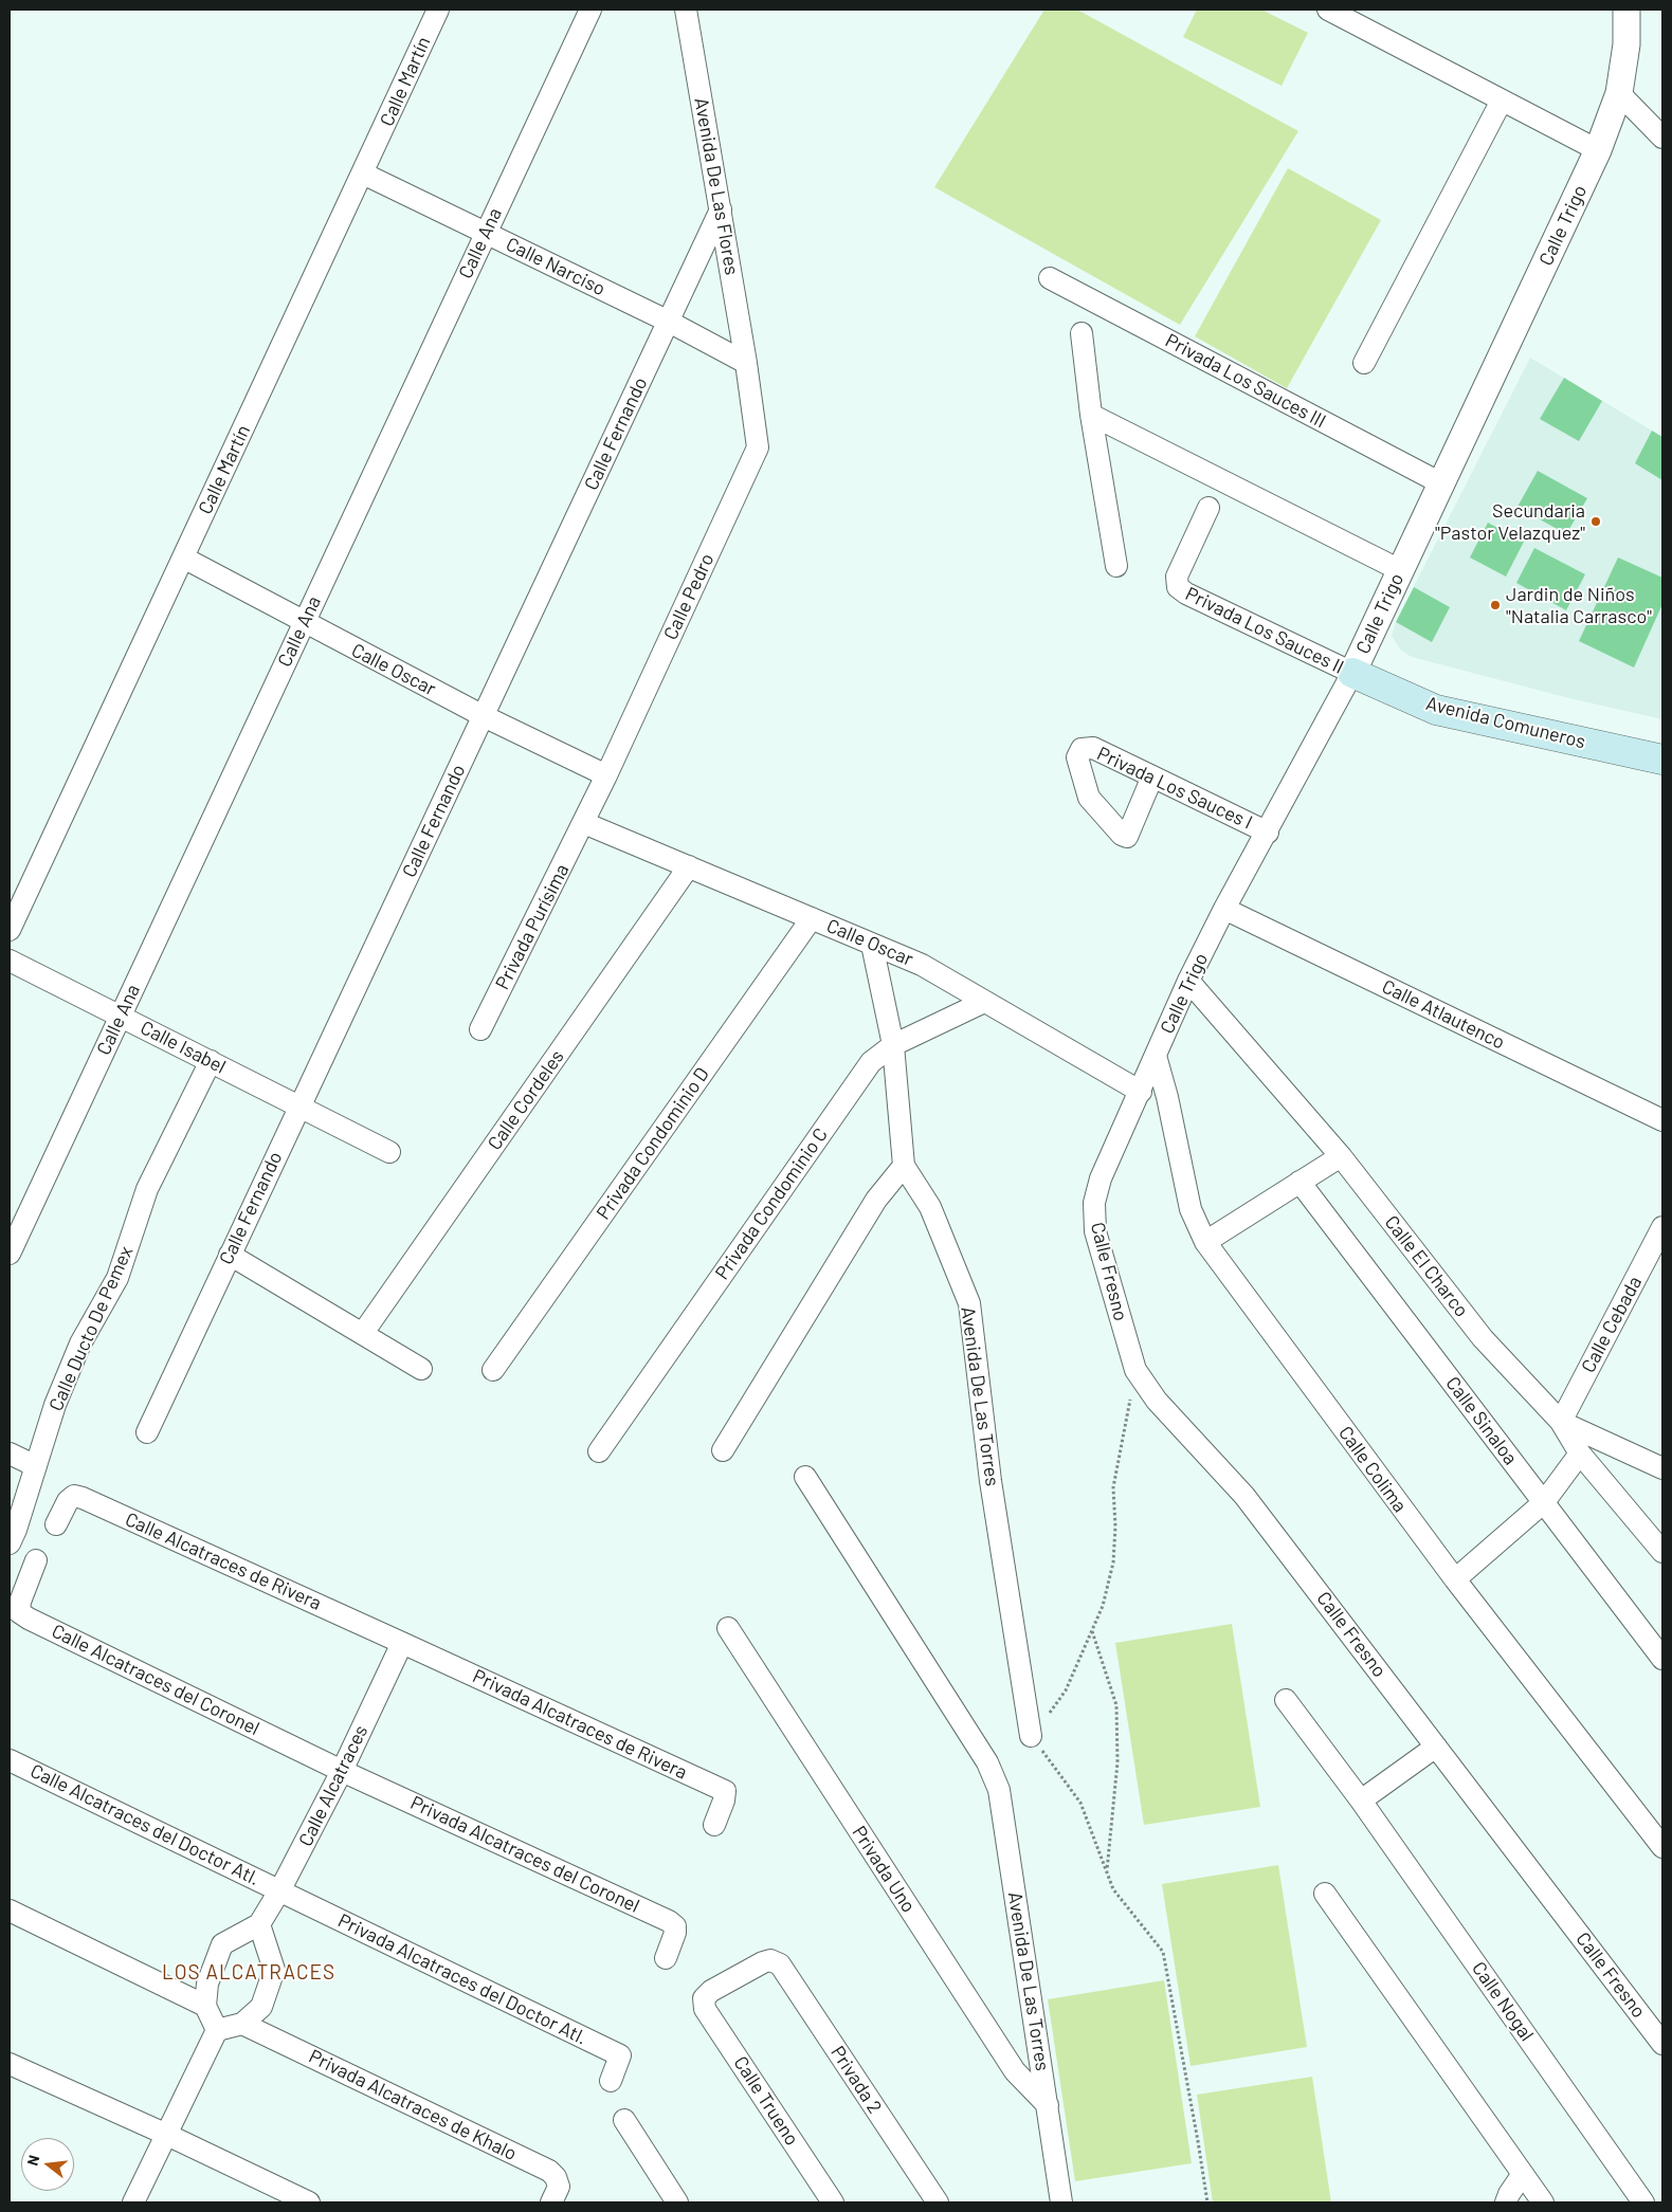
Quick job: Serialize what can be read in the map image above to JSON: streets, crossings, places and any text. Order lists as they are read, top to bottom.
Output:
{
  "streets": {
    "main road": ["Avenida Comuneros"],
    "street": [
      "Calle Martín",
      "Avenida De Las Flores",
      "Calle Trigo",
      "Calle Ana",
      "Calle Narciso",
      "Privada Los Sauces III",
      "Calle Fernando",
      "Calle Pedro",
      "Privada Los Sauces II",
      "Calle Oscar",
      "Privada Los Sauces I",
      "Privada Purísima",
      "Calle Atlautenco",
      "Calle Isabel",
      "Calle Cordeles",
      "Privada Condominio D",
      "Privada Condominio C",
      "Calle El Charco",
      "Calle Fresno",
      "Calle Cebada",
      "Calle Ducto De Pemex",
      "Avenida De Las Torres",
      "Calle Sinaloa",
      "Calle Colima",
      "Calle Alcatraces de Rivera",
      "Calle Alcatraces del Coronel",
      "Privada Alcatraces de Rivera",
      "Calle Alcatraces",
      "Calle Alcatraces del Doctor Atl.",
      "Privada Alcatraces del Coronel",
      "Privada Uno",
      "Privada Alcatraces del Doctor Atl.",
      "Calle Nogal",
      "Privada 2",
      "Calle Trueno",
      "Privada Alcatraces de Khalo"
    ]
  },
  "crossings": [
    ["Calle Martín", "Calle Narciso"],
    ["Calle Martín", "Calle Oscar"],
    ["Avenida De Las Flores", "Calle Narciso"],
    ["Avenida De Las Flores", "Calle Fernando"],
    ["Avenida De Las Flores", "Calle Pedro"],
    ["Calle Trigo", "Privada Los Sauces III"],
    ["Calle Trigo", "Privada Los Sauces II"],
    ["Calle Trigo", "Calle Oscar"],
    ["Calle Trigo", "Avenida Comuneros"],
    ["Calle Trigo", "Privada Los Sauces I"],
    ["Calle Trigo", "Calle Atlautenco"],
    ["Calle Trigo", "Calle El Charco"],
    ["Calle Trigo", "Calle Fresno"],
    ["Calle Trigo", "Calle Colima"],
    ["Calle Ana", "Calle Narciso"],
    ["Calle Ana", "Calle Oscar"],
    ["Calle Ana", "Calle Isabel"],
    ["Calle Narciso", "Calle Fernando"],
    ["Calle Narciso", "Calle Pedro"],
    ["Calle Fernando", "Calle Oscar"],
    ["Calle Fernando", "Calle Isabel"],
    ["Calle Pedro", "Calle Oscar"],
    ["Calle Pedro", "Privada Purísima"],
    ["Privada Los Sauces II", "Avenida Comuneros"],
    ["Calle Oscar", "Privada Purísima"],
    ["Calle Oscar", "Calle Cordeles"],
    ["Calle Oscar", "Privada Condominio D"],
    ["Calle Oscar", "Privada Condominio C"],
    ["Calle Oscar", "Avenida De Las Torres"],
    ["Calle Isabel", "Calle Ducto De Pemex"],
    ["Privada Condominio C", "Avenida De Las Torres"],
    ["Calle El Charco", "Calle Cebada"],
    ["Avenida De Las Torres", "Privada Uno"],
    ["Calle Alcatraces de Rivera", "Privada Alcatraces de Rivera"],
    ["Calle Alcatraces de Rivera", "Calle Alcatraces"],
    ["Calle Alcatraces del Coronel", "Calle Alcatraces"],
    ["Calle Alcatraces del Coronel", "Privada Alcatraces del Coronel"],
    ["Privada Alcatraces de Rivera", "Calle Alcatraces"],
    ["Calle Alcatraces", "Calle Alcatraces del Doctor Atl."],
    ["Calle Alcatraces", "Privada Alcatraces del Coronel"],
    ["Calle Alcatraces", "Privada Alcatraces del Doctor Atl."],
    ["Calle Alcatraces del Doctor Atl.", "Privada Alcatraces del Doctor Atl."],
    ["Privada 2", "Calle Trueno"]
  ],
  "districts": ["LOS ALCATRACES"],
  "places": ["Secundaria \"Pastor Velazquez\"", "Jardin de Niños \"Natalia Carrasco\""],
  "north": "left"
}
